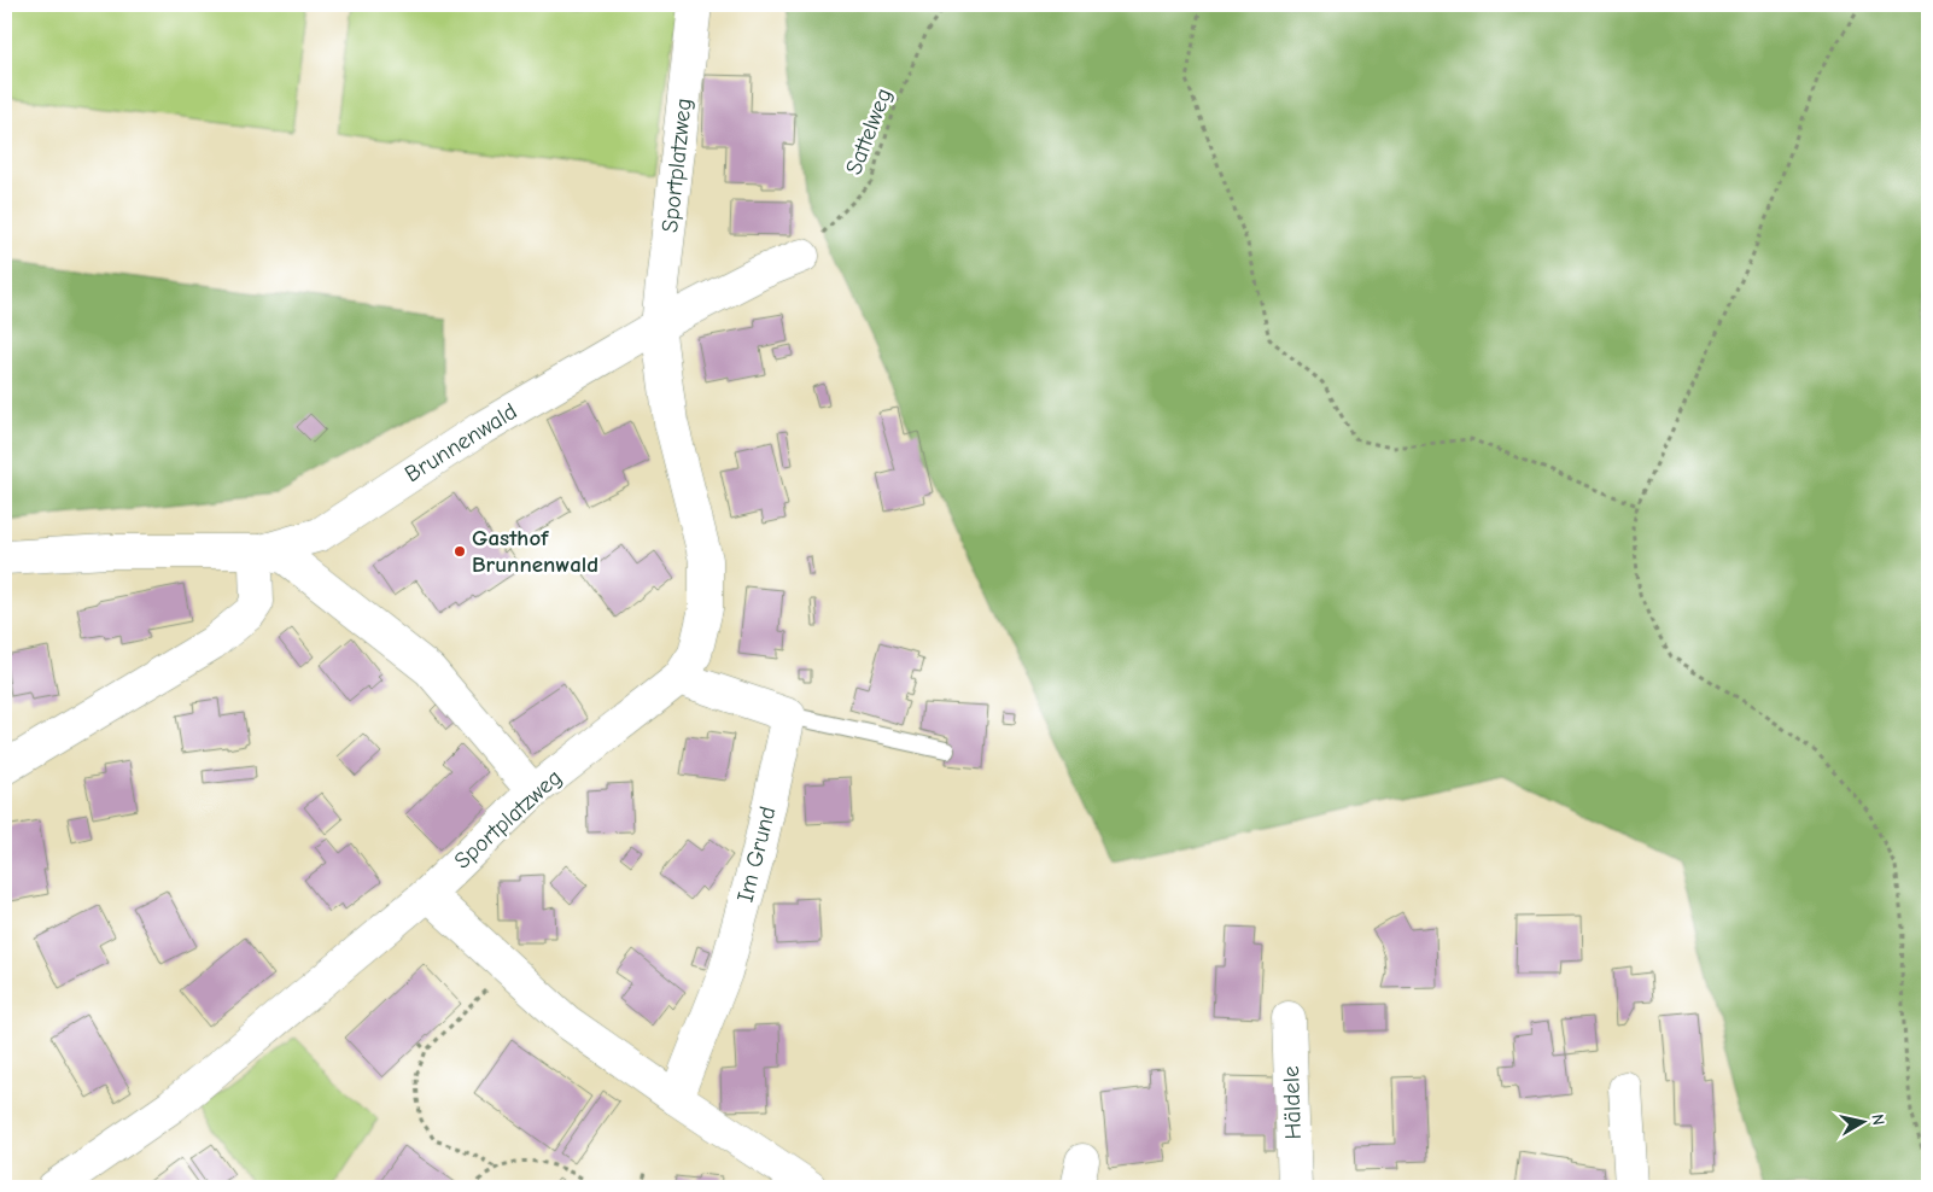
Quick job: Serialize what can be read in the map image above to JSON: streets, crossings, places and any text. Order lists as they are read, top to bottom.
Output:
{
  "streets": {
    "street": [
      "Sportplatzweg",
      "Brunnenwald",
      "Im Grund",
      "Häldele"
    ],
    "path": ["Sattelweg"]
  },
  "crossings": [
    ["Sportplatzweg", "Brunnenwald"]
  ],
  "places": ["Gasthof Brunnenwald"],
  "north": "right"
}
